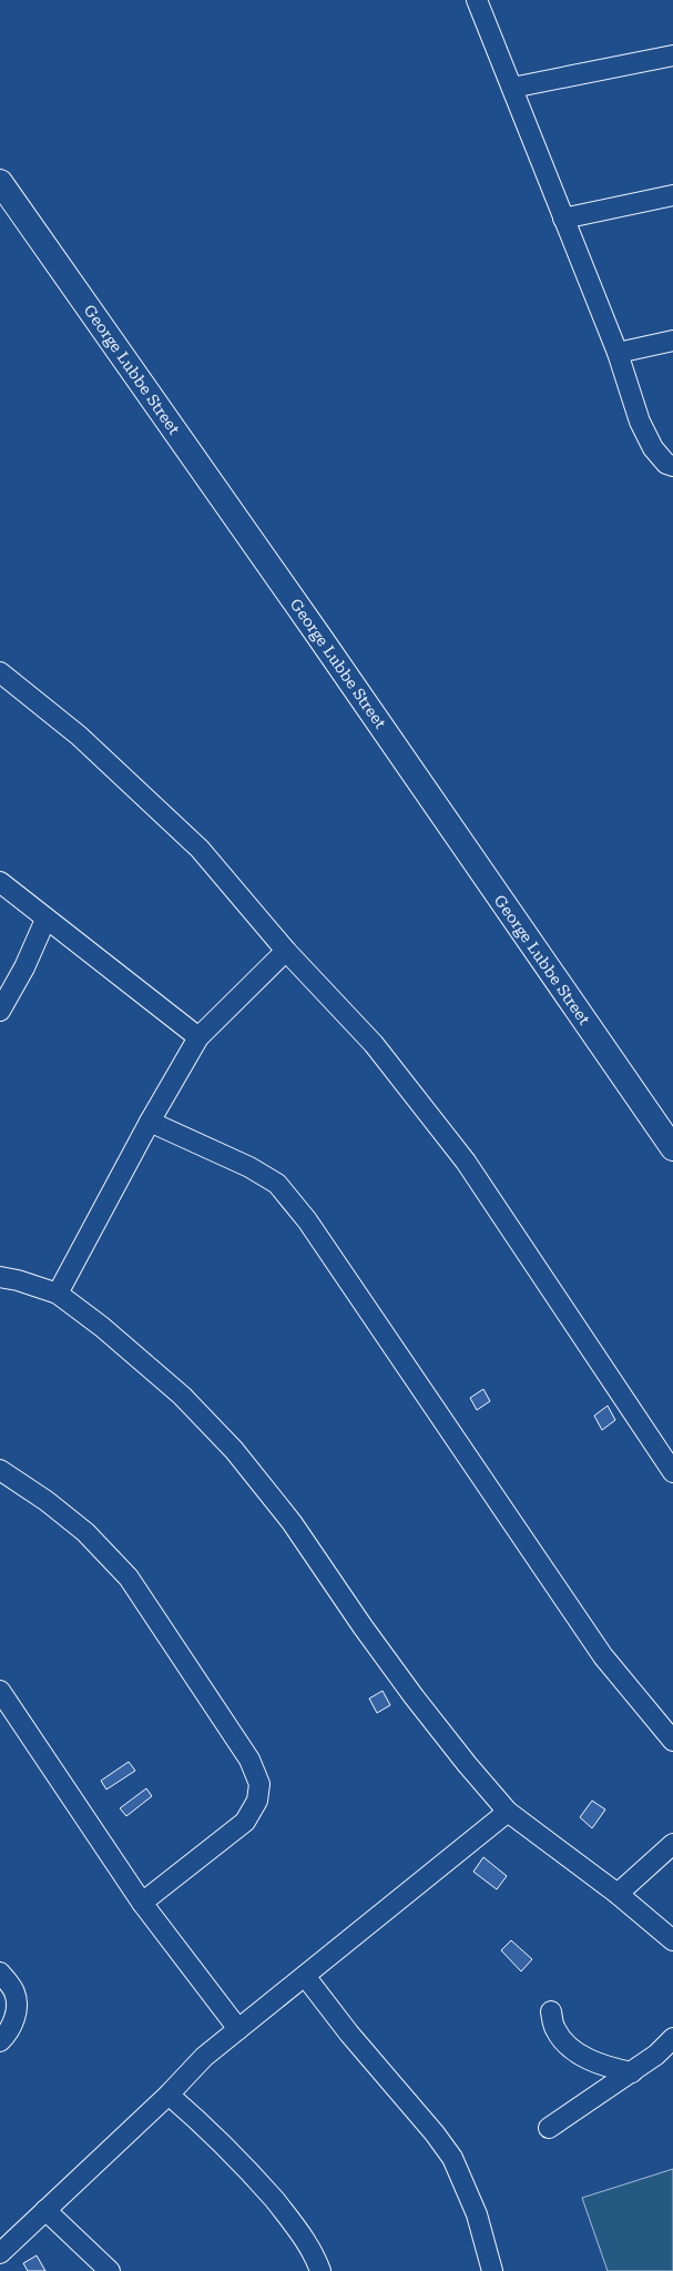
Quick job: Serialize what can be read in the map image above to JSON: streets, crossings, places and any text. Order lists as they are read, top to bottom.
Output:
{
  "streets": {
    "main road": ["George Lubbe Street"]
  }
}
